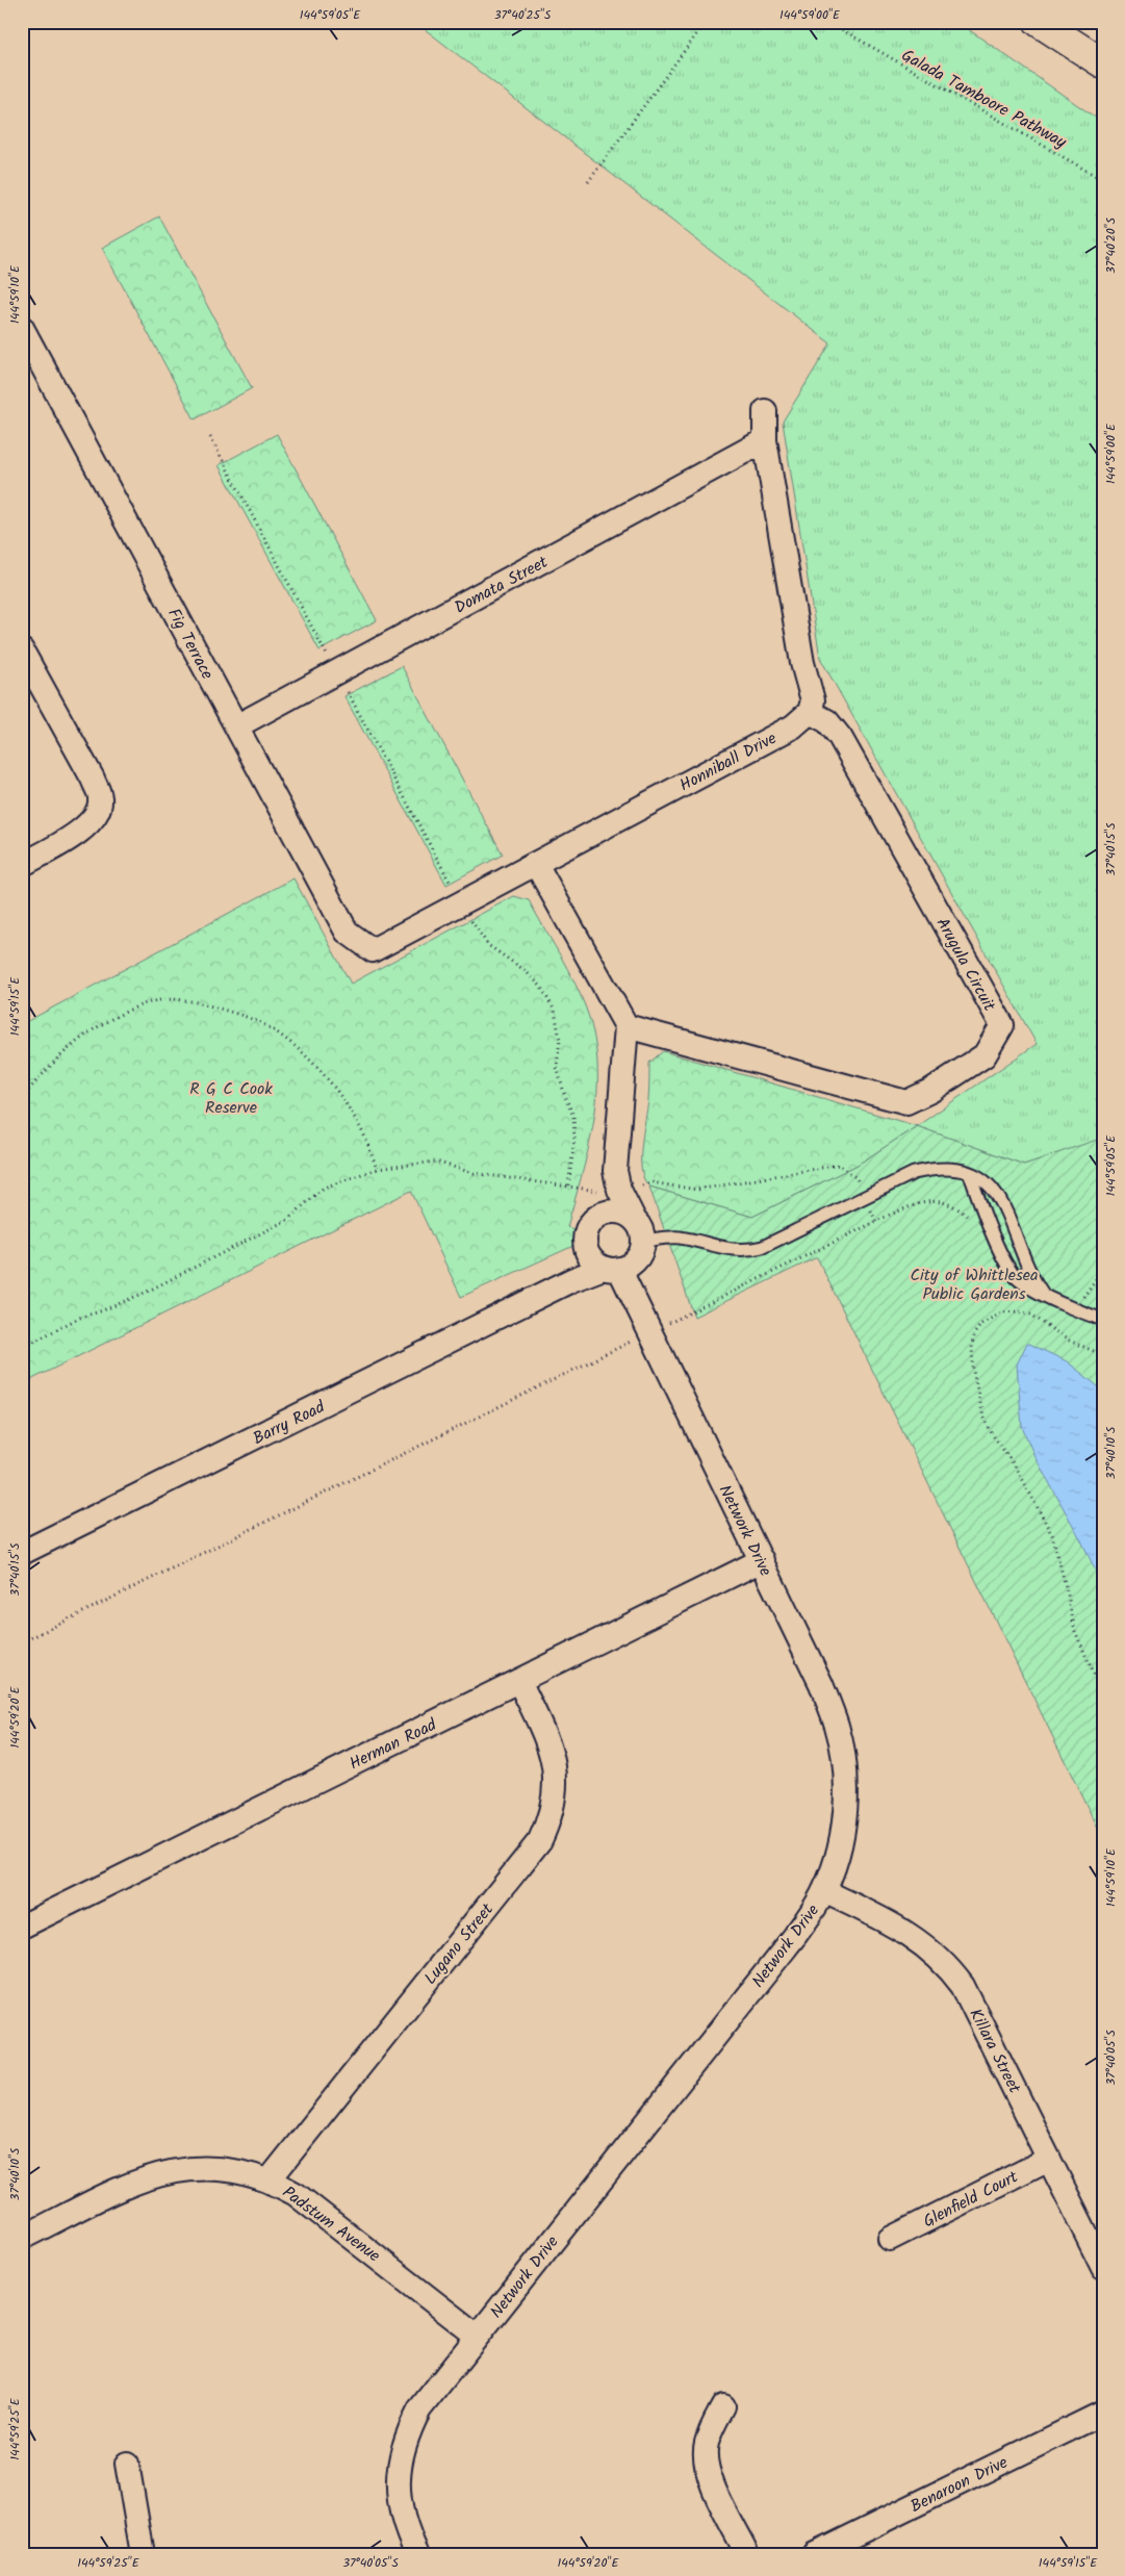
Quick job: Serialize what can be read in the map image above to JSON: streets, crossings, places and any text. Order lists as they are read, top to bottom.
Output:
{
  "streets": {
    "street": [
      "Domata Street",
      "Fig Terrace",
      "Honniball Drive",
      "Arugula Circuit",
      "Barry Road",
      "Network Drive",
      "Herman Road",
      "Lugano Street",
      "Killara Street",
      "Glenfield Court",
      "Padstum Avenue",
      "Benaroon Drive"
    ],
    "path": ["Galada Tamboore Pathway"]
  },
  "crossings": [
    ["Domata Street", "Fig Terrace"],
    ["Fig Terrace", "Honniball Drive"],
    ["Honniball Drive", "Arugula Circuit"],
    ["Barry Road", "Network Drive"],
    ["Network Drive", "Herman Road"],
    ["Network Drive", "Killara Street"],
    ["Network Drive", "Padstum Avenue"],
    ["Herman Road", "Lugano Street"],
    ["Lugano Street", "Padstum Avenue"],
    ["Killara Street", "Glenfield Court"]
  ],
  "parks": ["R G C Cook Reserve", "City of Whittlesea Public Gardens"],
  "coordinates": [
    "144°59'05\"E",
    "37°40'25\"S",
    "144°59'00\"E",
    "37°40'20\"S",
    "144°59'10\"E",
    "37°40'15\"S",
    "144°59'15\"E",
    "37°40'10\"S",
    "144°59'20\"E",
    "37°40'05\"S",
    "144°59'25\"E"
  ]
}
